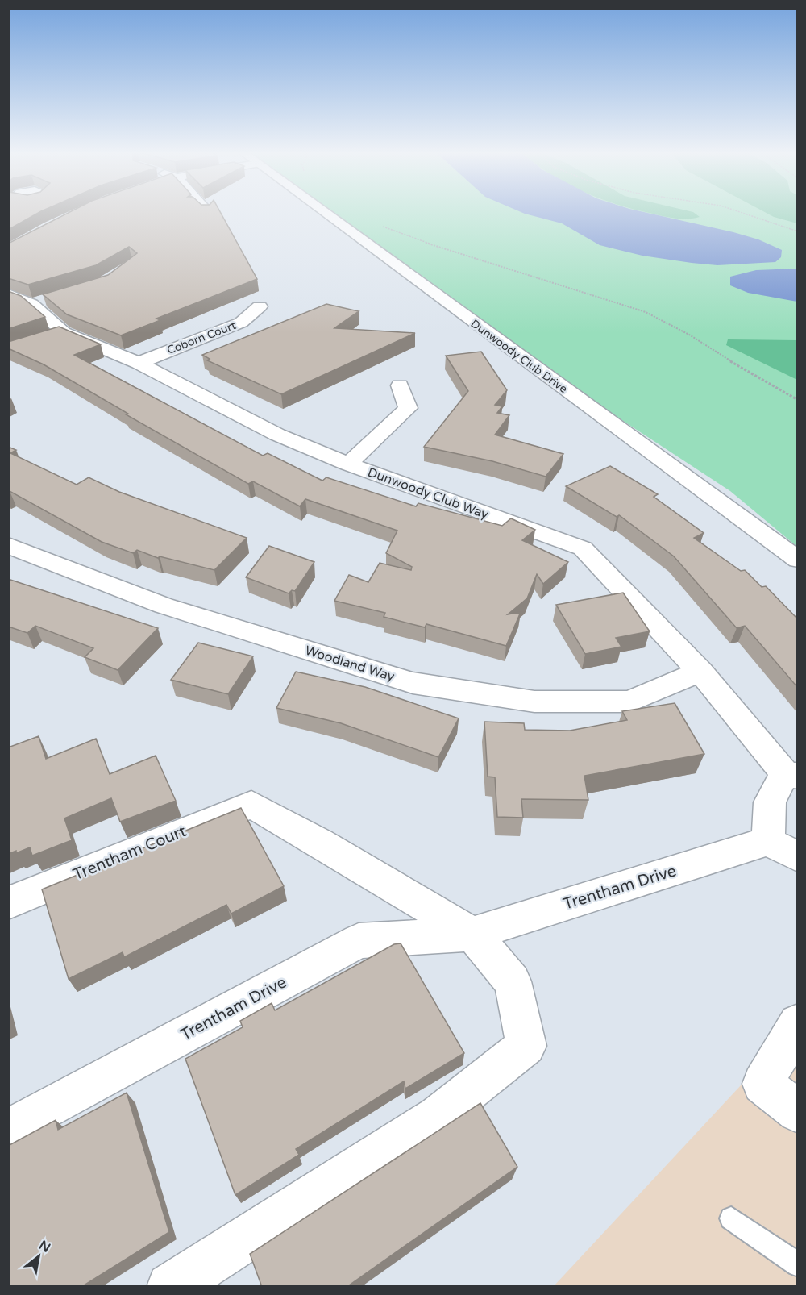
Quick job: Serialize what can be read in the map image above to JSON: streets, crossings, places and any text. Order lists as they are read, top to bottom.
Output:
{
  "streets": {
    "street": [
      "Coborn Court",
      "Dunwoody Club Drive",
      "Dunwoody Club Way",
      "Woodland Way",
      "Trentham Court",
      "Trentham Drive"
    ]
  },
  "crossings": [
    ["Coborn Court", "Dunwoody Club Way"],
    ["Dunwoody Club Way", "Woodland Way"],
    ["Dunwoody Club Way", "Trentham Drive"],
    ["Trentham Court", "Trentham Drive"]
  ],
  "north": "top right"
}
